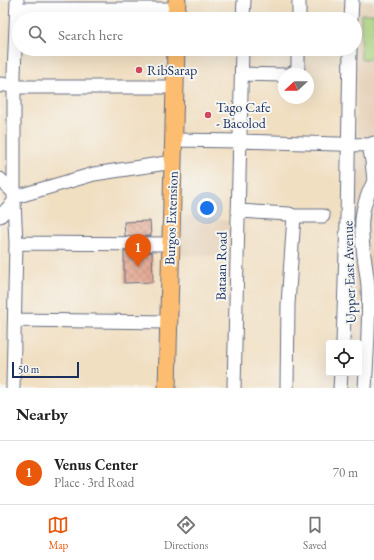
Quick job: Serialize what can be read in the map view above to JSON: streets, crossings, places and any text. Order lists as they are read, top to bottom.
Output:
{
  "streets": {
    "main road": ["Burgos Extension"],
    "street": ["Bataan Road", "Upper East Avenue"]
  },
  "places": ["RibSarap", "Tago Cafe - Bacolod"],
  "scale_bar": "50 m",
  "north": "left",
  "page": {
    "search": "Search here",
    "pins": "1",
    "scale": "50 m",
    "heading": "Nearby",
    "list": [
      {
        "mark": "1",
        "name": "Venus Center",
        "note": "Place · 3rd Road",
        "value": "70 m"
      }
    ],
    "nav": ["Map", "Directions", "Saved"]
  }
}
